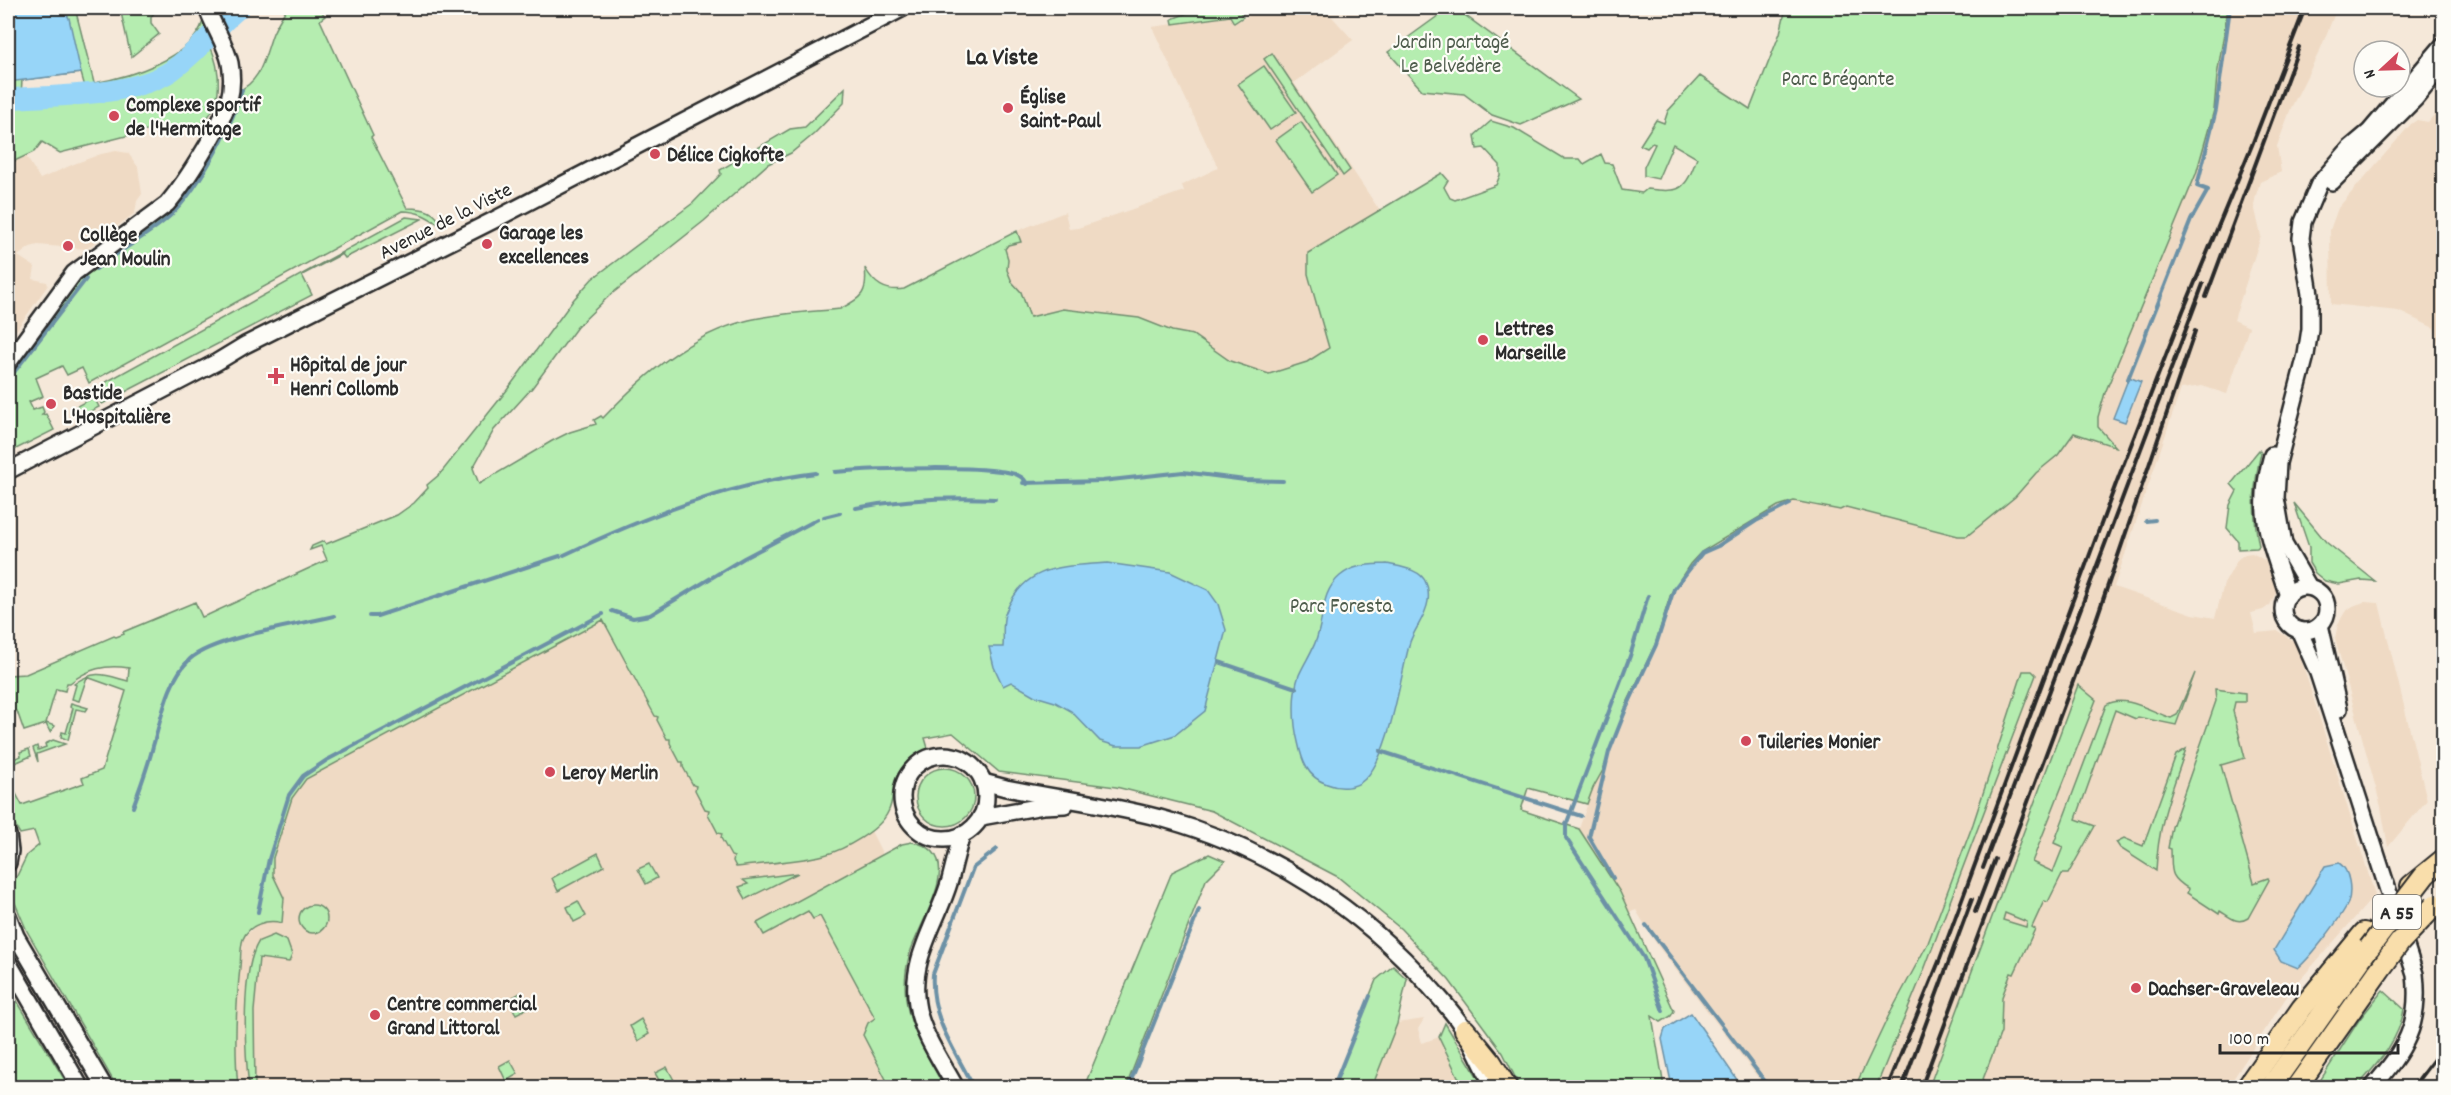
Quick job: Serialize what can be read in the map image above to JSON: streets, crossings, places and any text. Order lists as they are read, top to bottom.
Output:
{
  "streets": {
    "highway": ["A 55"],
    "street": ["Avenue de la Viste"]
  },
  "districts": ["La Viste"],
  "parks": ["Jardin partagé Le Belvédère", "Parc Brégante", "Parc Foresta"],
  "places": {
    "other": [
      "Église Saint-Paul",
      "Complexe sportif de l'Hermitage",
      "Délice Cigkofte",
      "Garage les excellences",
      "Collège Jean Moulin",
      "Lettres Marseille",
      "Bastide L'Hospitalière",
      "Tuileries Monier",
      "Leroy Merlin",
      "Dachser-Graveleau",
      "Centre commercial Grand Littoral"
    ],
    "health": ["Hôpital de jour Henri Collomb"]
  },
  "scale_bar": "100 m",
  "north": "left"
}
